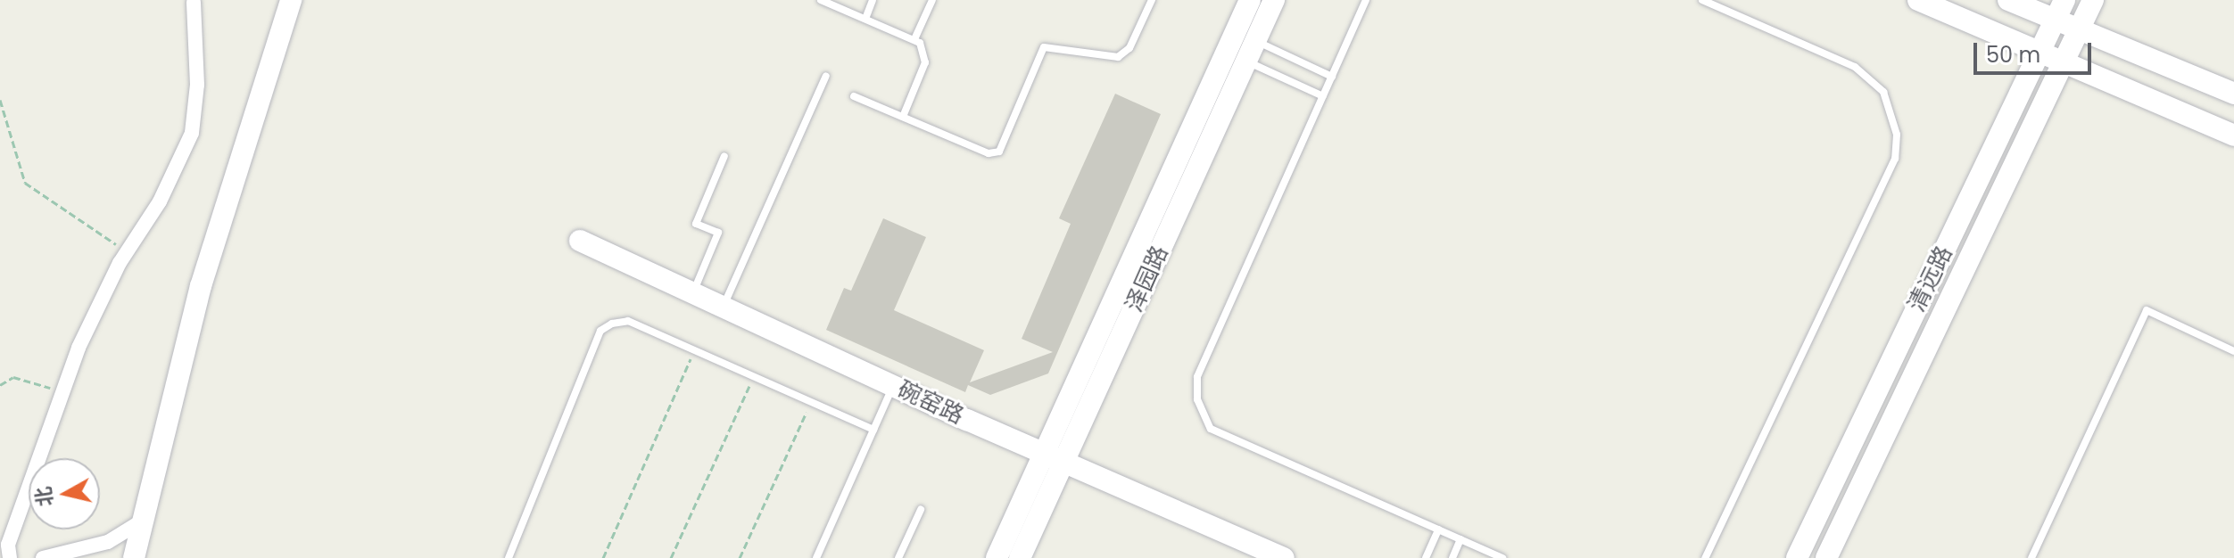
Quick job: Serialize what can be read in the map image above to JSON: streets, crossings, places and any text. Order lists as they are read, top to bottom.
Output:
{
  "streets": {
    "street": ["泽园路", "清远路", "碗窑路"]
  },
  "crossings": [
    ["泽园路", "碗窑路"]
  ],
  "scale_bar": "50 m",
  "north": "left"
}
